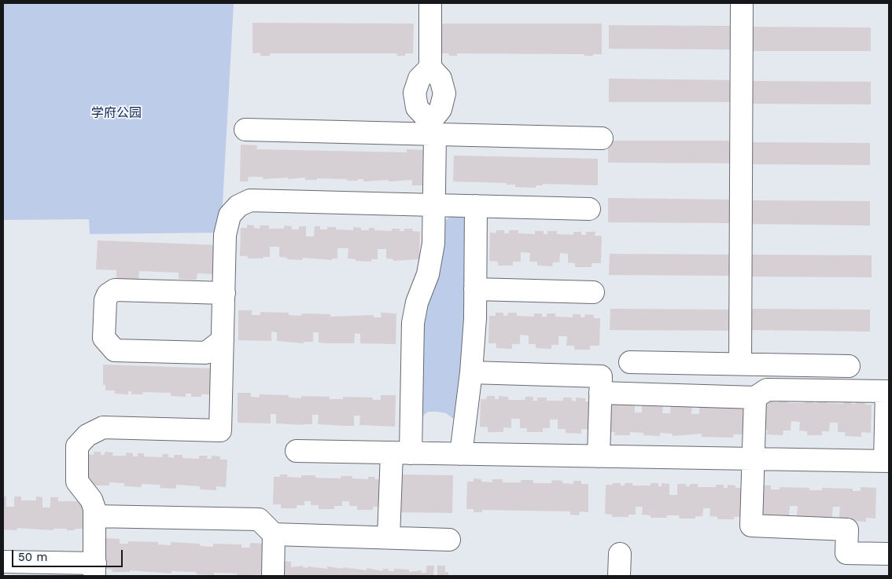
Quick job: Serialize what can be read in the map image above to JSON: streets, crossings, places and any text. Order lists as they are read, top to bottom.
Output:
{
  "parks": ["学府公园"],
  "scale_bar": "50 m"
}
